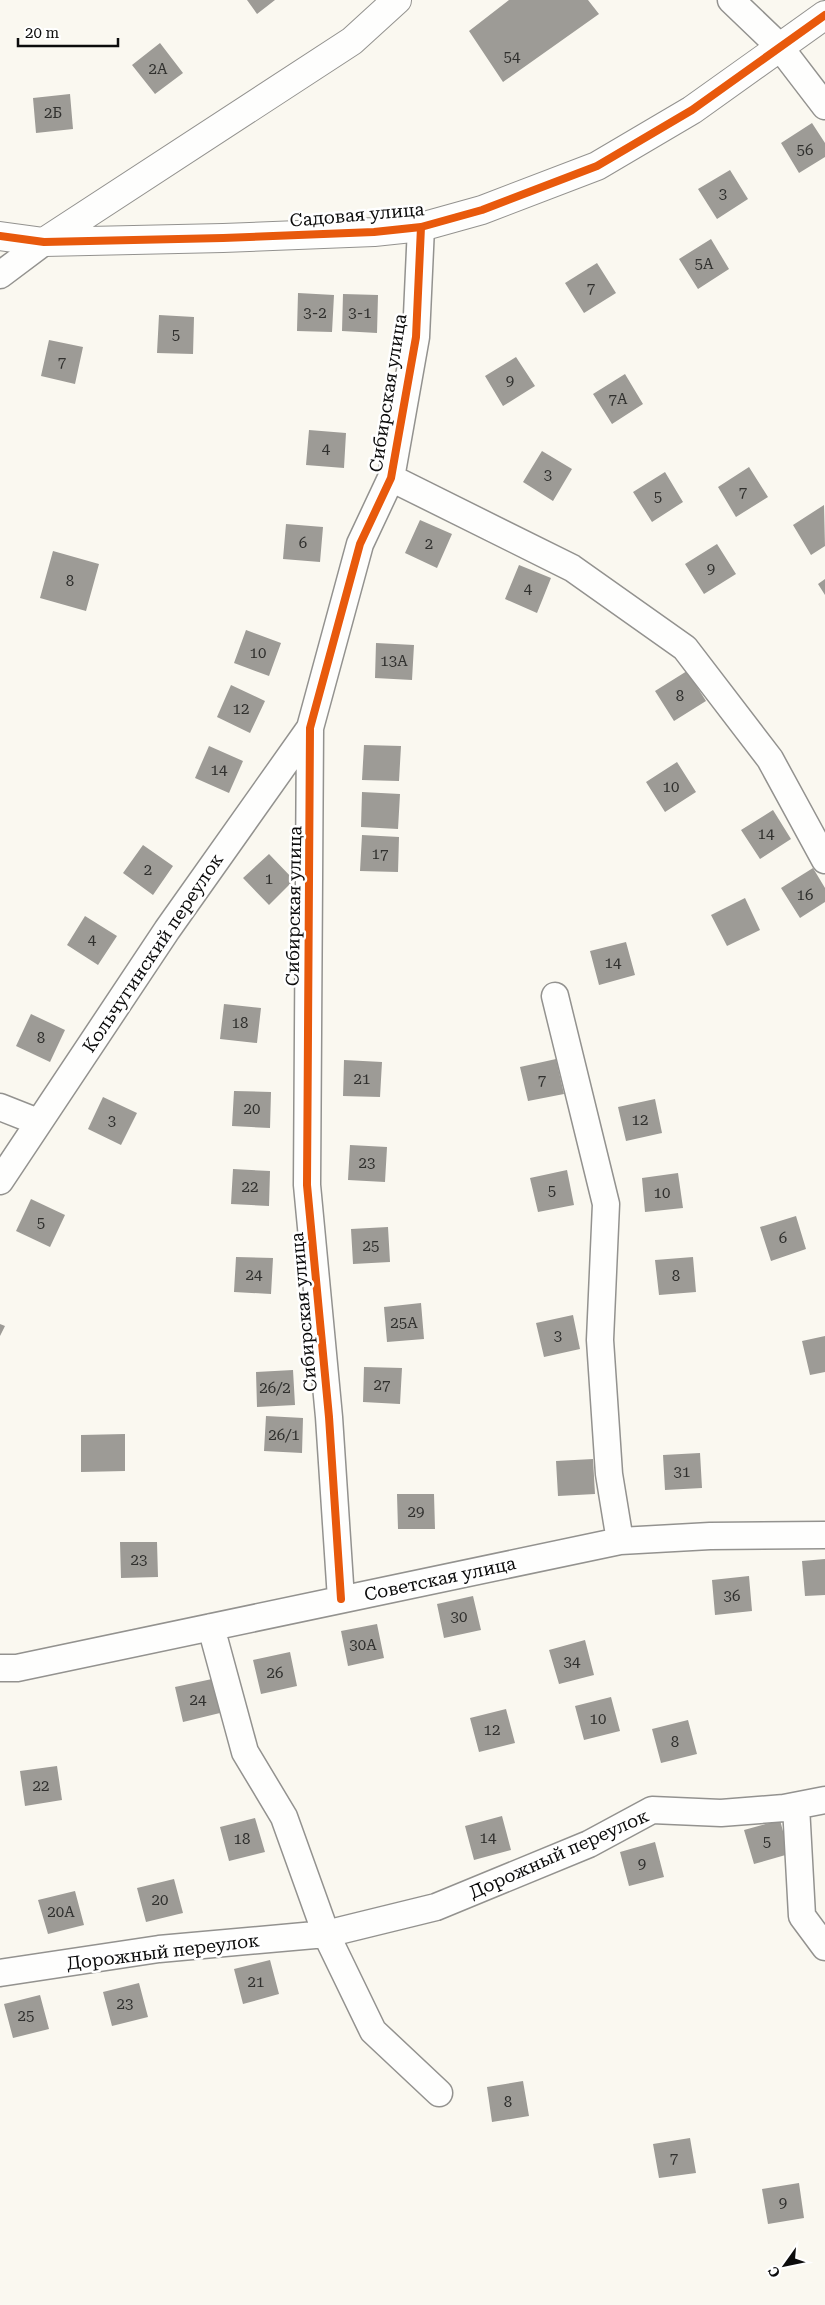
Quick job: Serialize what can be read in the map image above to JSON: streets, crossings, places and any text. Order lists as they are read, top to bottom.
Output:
{
  "streets": {
    "street": [
      "Садовая улица",
      "Сибирская улица",
      "Кольчугинский переулок",
      "Советская улица",
      "Дорожный переулок"
    ]
  },
  "crossings": [
    ["Садовая улица", "Сибирская улица"],
    ["Сибирская улица", "Кольчугинский переулок"],
    ["Сибирская улица", "Советская улица"]
  ],
  "house_numbers": [
    "54",
    "2А",
    "2Б",
    "56",
    "3",
    "5А",
    "7",
    "3-2",
    "3-1",
    "5",
    "7",
    "9",
    "7А",
    "4",
    "3",
    "7",
    "5",
    "6",
    "2",
    "9",
    "8",
    "4",
    "10",
    "13А",
    "8",
    "12",
    "14",
    "10",
    "14",
    "17",
    "2",
    "1",
    "16",
    "4",
    "14",
    "18",
    "8",
    "21",
    "7",
    "20",
    "12",
    "3",
    "23",
    "22",
    "5",
    "10",
    "5",
    "6",
    "25",
    "24",
    "8",
    "25А",
    "3",
    "27",
    "26/2",
    "26/1",
    "31",
    "29",
    "23",
    "36",
    "30",
    "30А",
    "34",
    "26",
    "24",
    "10",
    "12",
    "8",
    "22",
    "14",
    "18",
    "5",
    "9",
    "20",
    "20А",
    "21",
    "23",
    "25",
    "8",
    "7",
    "9"
  ],
  "scale_bar": "20 m",
  "north": "bottom left"
}
